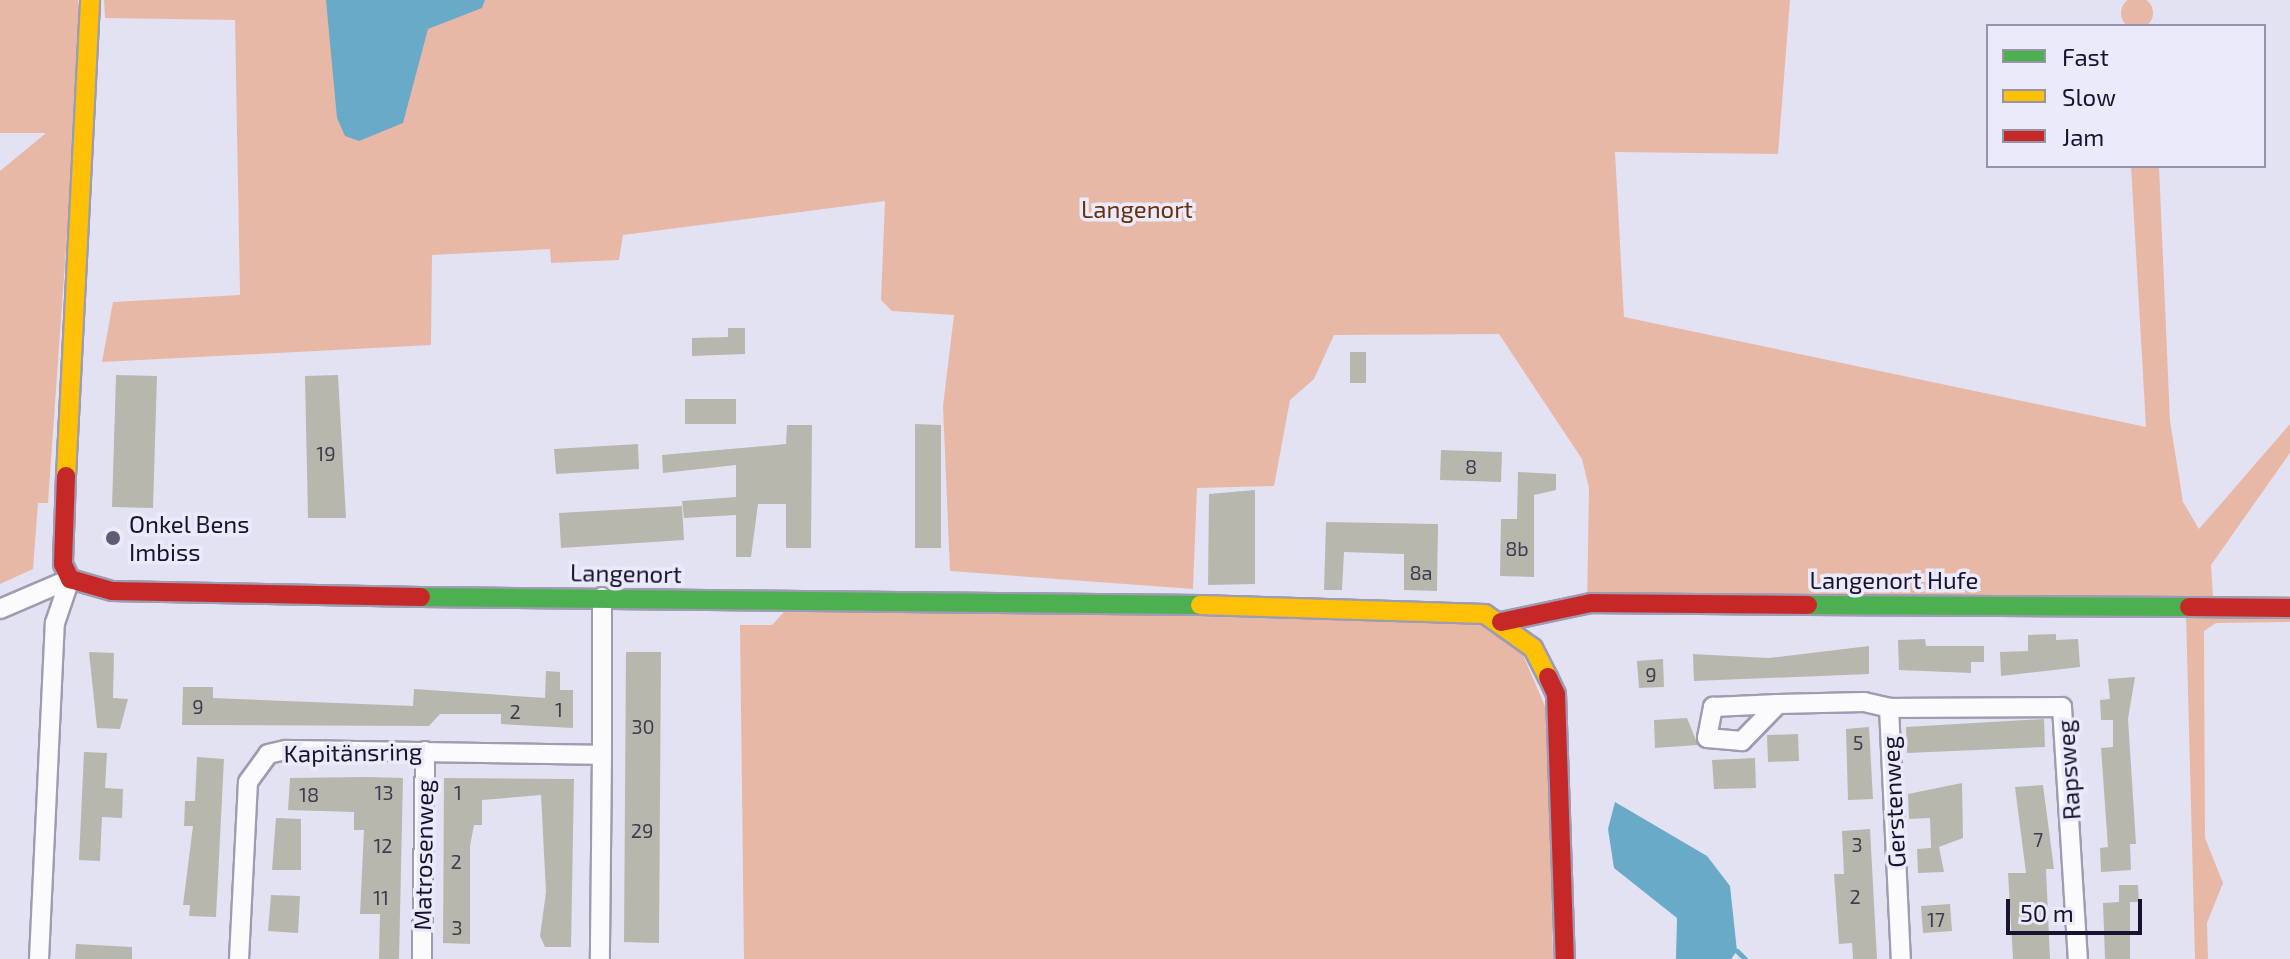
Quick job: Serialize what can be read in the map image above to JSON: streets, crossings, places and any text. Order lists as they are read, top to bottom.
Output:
{
  "streets": {
    "street": [
      "Langenort",
      "Langenort Hufe",
      "Kapitänsring",
      "Rapsweg",
      "Gerstenweg",
      "Matrosenweg"
    ]
  },
  "crossings": [
    ["Langenort", "Langenort Hufe"],
    ["Kapitänsring", "Matrosenweg"],
    ["Rapsweg", "Gerstenweg"]
  ],
  "parks": ["Langenort"],
  "places": ["Onkel Bens Imbiss"],
  "house_numbers": [
    "19",
    "8",
    "8b",
    "8a",
    "9",
    "9",
    "1",
    "2",
    "30",
    "5",
    "13",
    "1",
    "18",
    "29",
    "7",
    "3",
    "12",
    "2",
    "2",
    "11",
    "17",
    "3"
  ],
  "legend": ["Fast", "Slow", "Jam"],
  "scale_bar": "50 m"
}
